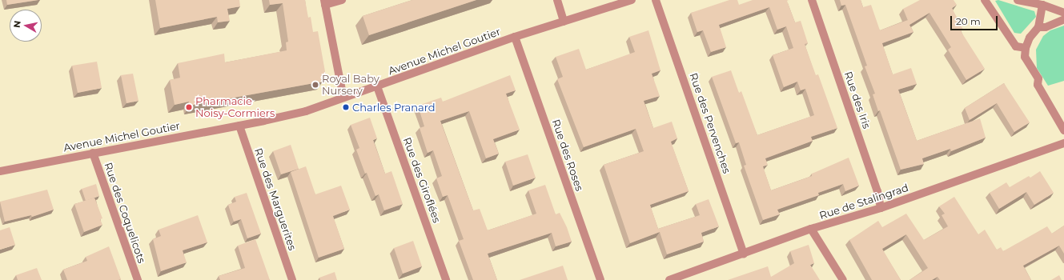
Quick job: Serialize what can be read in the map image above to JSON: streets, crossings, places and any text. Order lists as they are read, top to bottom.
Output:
{
  "streets": {
    "street": [
      "Avenue Michel Goutier",
      "Rue des Iris",
      "Rue des Pervenches",
      "Rue des Roses",
      "Rue des Giroflées",
      "Rue des Marguerites",
      "Rue de Stalingrad",
      "Rue des Coquelicots"
    ]
  },
  "crossings": [
    ["Avenue Michel Goutier", "Rue des Roses"],
    ["Avenue Michel Goutier", "Rue des Giroflées"],
    ["Avenue Michel Goutier", "Rue des Marguerites"],
    ["Avenue Michel Goutier", "Rue des Coquelicots"],
    ["Rue des Iris", "Rue de Stalingrad"],
    ["Rue des Pervenches", "Rue de Stalingrad"]
  ],
  "places": ["Royal Baby Nursery", "Pharmacie Noisy-Cormiers", "Charles Pranard"],
  "scale_bar": "20 m",
  "north": "left"
}
